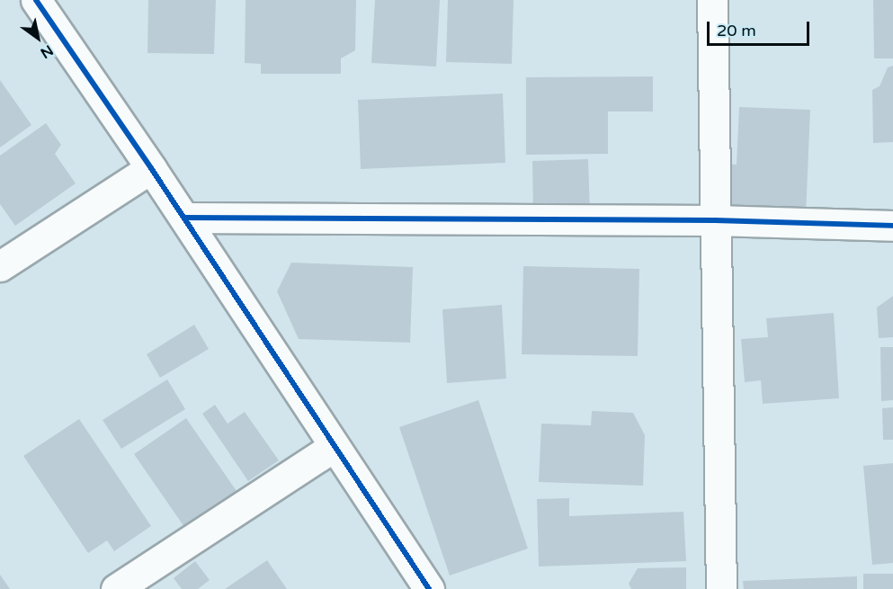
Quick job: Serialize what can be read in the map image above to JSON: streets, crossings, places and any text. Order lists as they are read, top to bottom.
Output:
{
  "scale_bar": "20 m",
  "north": "bottom right"
}
